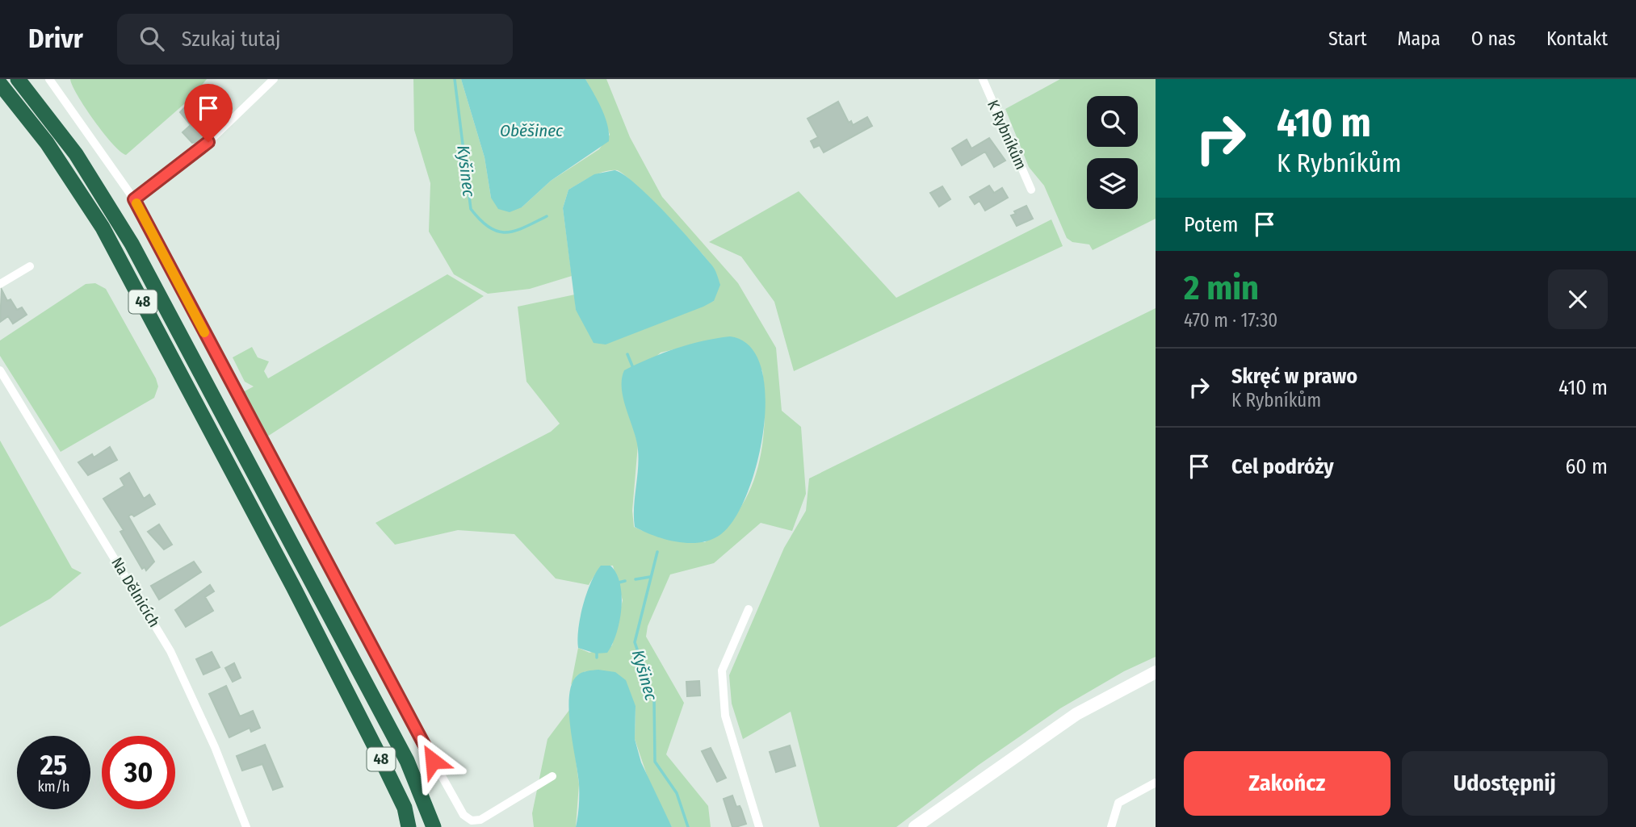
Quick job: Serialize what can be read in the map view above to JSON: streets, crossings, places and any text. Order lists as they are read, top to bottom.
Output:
{
  "streets": {
    "highway": ["48"],
    "street": ["K Rybníkům", "Na Dělnicích"]
  },
  "water": ["Oběšinec", "Kyšinec"],
  "page": {
    "header": "Drivr",
    "search": "Szukaj tutaj",
    "nav": [
      "Start",
      "Mapa",
      "O nas",
      "Kontakt"
    ],
    "turn": ["410 m", "K Rybníkům"],
    "then": "Potem",
    "heading": ["2 min", "470 m · 17:30"],
    "list": [
      {
        "name": "Skręć w prawo",
        "note": "K Rybníkům",
        "value": "410 m"
      },
      {
        "name": "Cel podróży",
        "value": "60 m"
      }
    ],
    "speed": "25 km/h",
    "limit": "30",
    "buttons": ["Zakończ", "Udostępnij"]
  }
}
